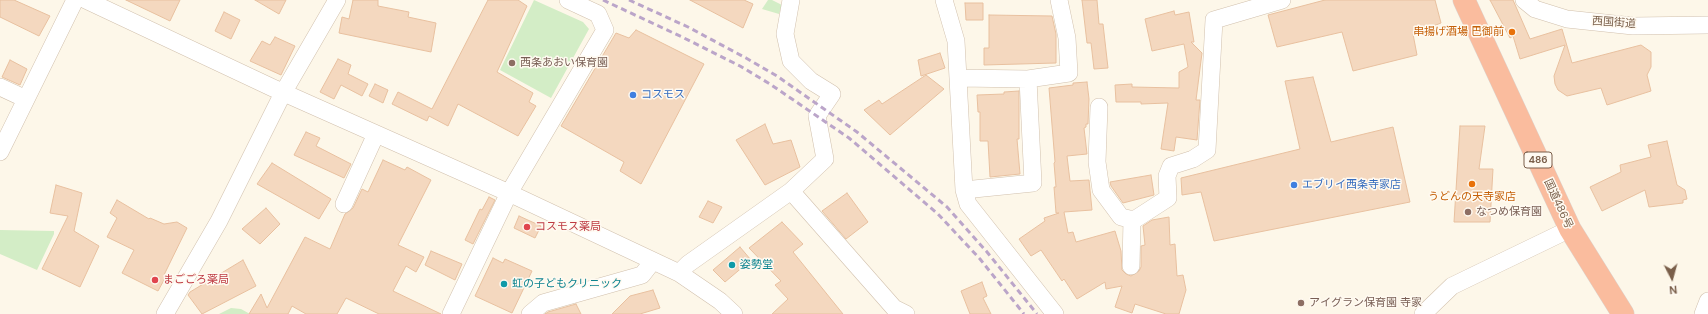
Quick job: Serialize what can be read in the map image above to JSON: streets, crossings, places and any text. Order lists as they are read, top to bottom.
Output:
{
  "streets": {
    "highway": ["486", "国道486号"],
    "street": ["西国街道"]
  },
  "places": [
    "串揚げ酒場 巴御前",
    "西条あおい保育園",
    "コスモス",
    "うどんの天寺家店",
    "エブリイ西条寺家店",
    "なつめ保育園",
    "コスモス薬局",
    "姿勢堂",
    "まごごろ薬局",
    "虹の子どもクリニック",
    "アイグラン保育園 寺家"
  ],
  "north": "bottom"
}
